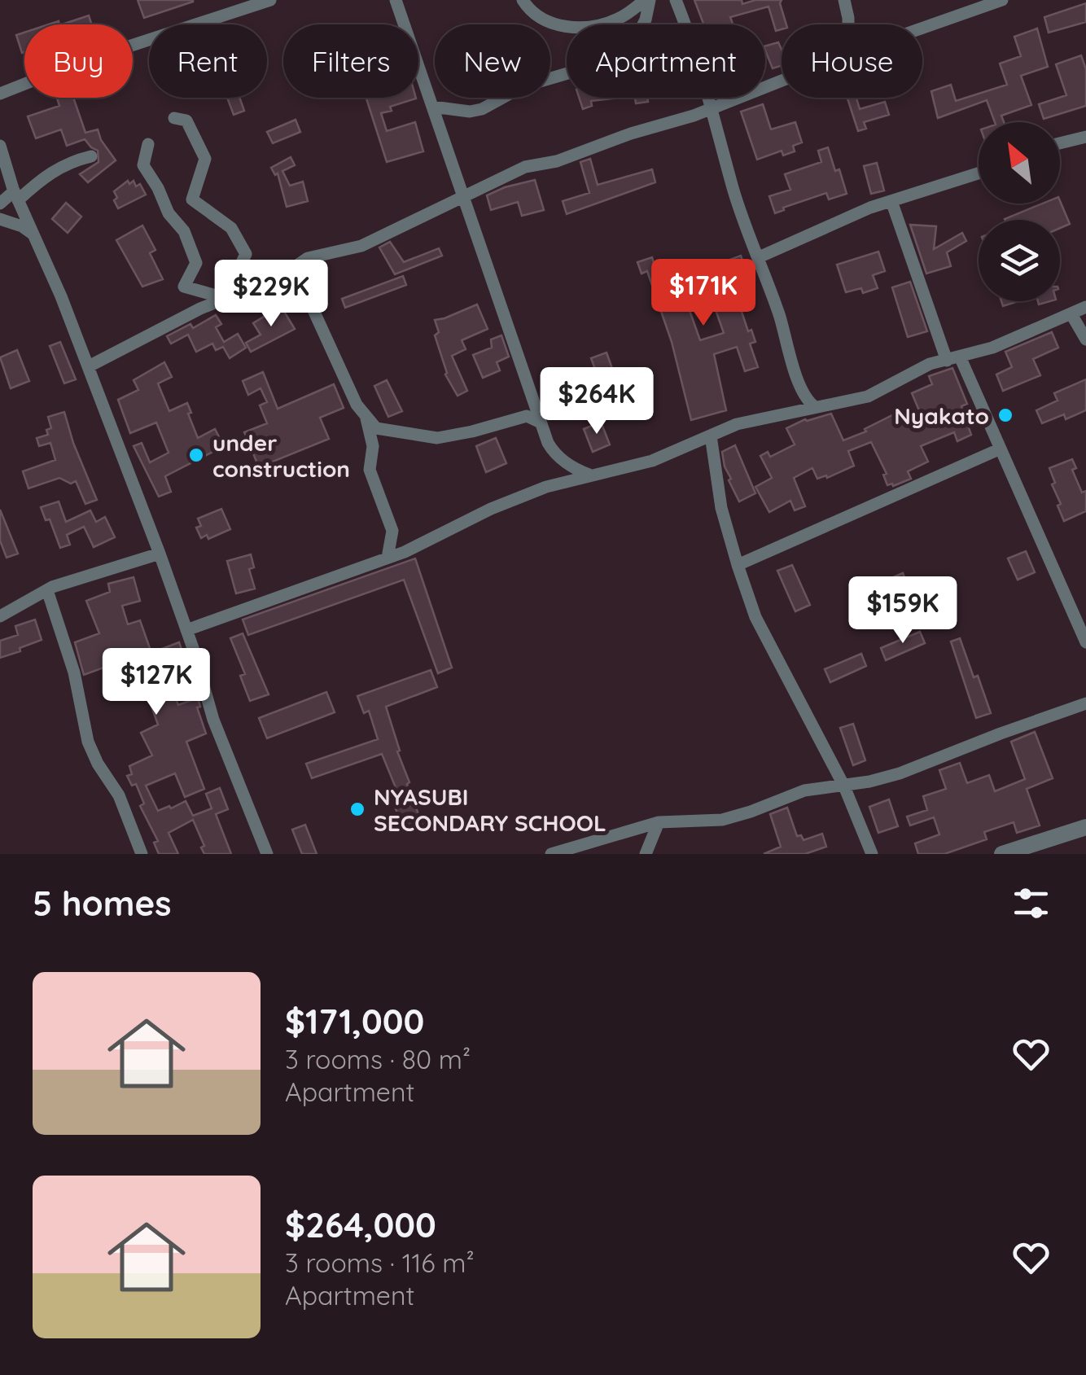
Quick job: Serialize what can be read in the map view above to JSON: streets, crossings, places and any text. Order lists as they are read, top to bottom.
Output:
{
  "places": ["Nyakato", "under construction", "NYASUBI SECONDARY SCHOOL"],
  "north": "top left",
  "page": {
    "chip": [
      "Buy",
      "Rent",
      "Filters",
      "New",
      "Apartment",
      "House"
    ],
    "price": [
      "$171K",
      "$229K",
      "$264K",
      "$159K",
      "$127K"
    ],
    "heading": "5 homes",
    "list": [
      {
        "name": "$171,000",
        "note": "3 rooms · 80 m² · Apartment"
      },
      {
        "name": "$264,000",
        "note": "3 rooms · 116 m² · Apartment"
      }
    ]
  }
}
